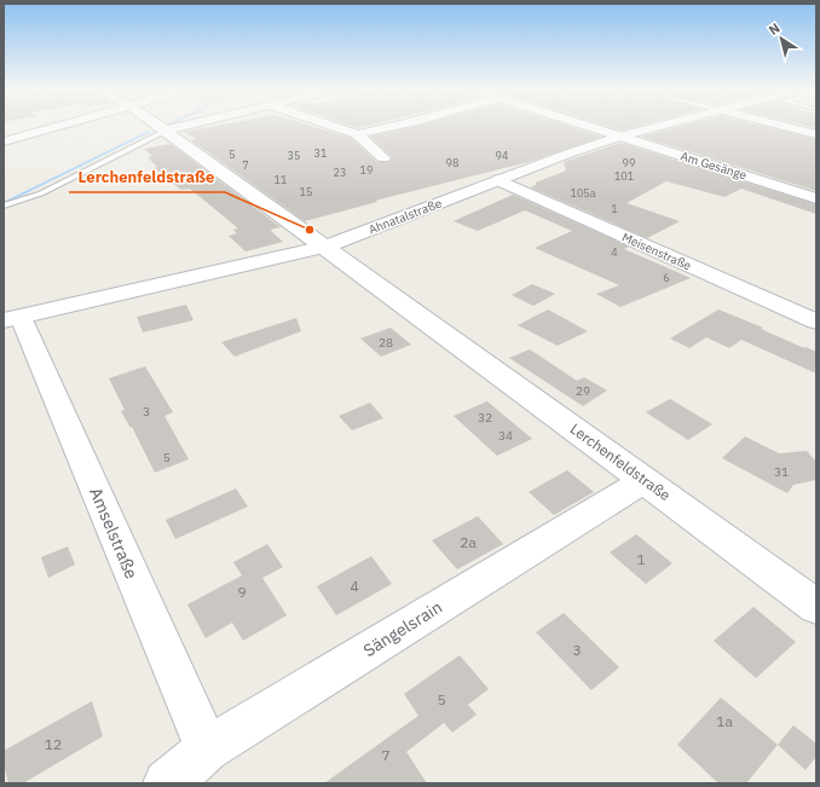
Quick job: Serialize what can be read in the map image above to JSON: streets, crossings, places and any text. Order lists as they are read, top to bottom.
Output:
{
  "streets": {
    "street": [
      "Am Gesänge",
      "Ahnatalstraße",
      "Meisenstraße",
      "Lerchenfeldstraße",
      "Amselstraße",
      "Sängelsrain"
    ]
  },
  "crossings": [
    ["Am Gesänge", "Ahnatalstraße"],
    ["Ahnatalstraße", "Meisenstraße"],
    ["Ahnatalstraße", "Lerchenfeldstraße"],
    ["Ahnatalstraße", "Amselstraße"],
    ["Lerchenfeldstraße", "Sängelsrain"],
    ["Amselstraße", "Sängelsrain"]
  ],
  "places": ["Lerchenfeldstraße"],
  "house_numbers": [
    "31",
    "5",
    "35",
    "94",
    "98",
    "99",
    "7",
    "19",
    "23",
    "101",
    "11",
    "15",
    "105a",
    "1",
    "4",
    "6",
    "28",
    "29",
    "3",
    "32",
    "34",
    "5",
    "31",
    "2a",
    "1",
    "4",
    "9",
    "3",
    "5",
    "1a",
    "12",
    "7"
  ],
  "north": "top left"
}
